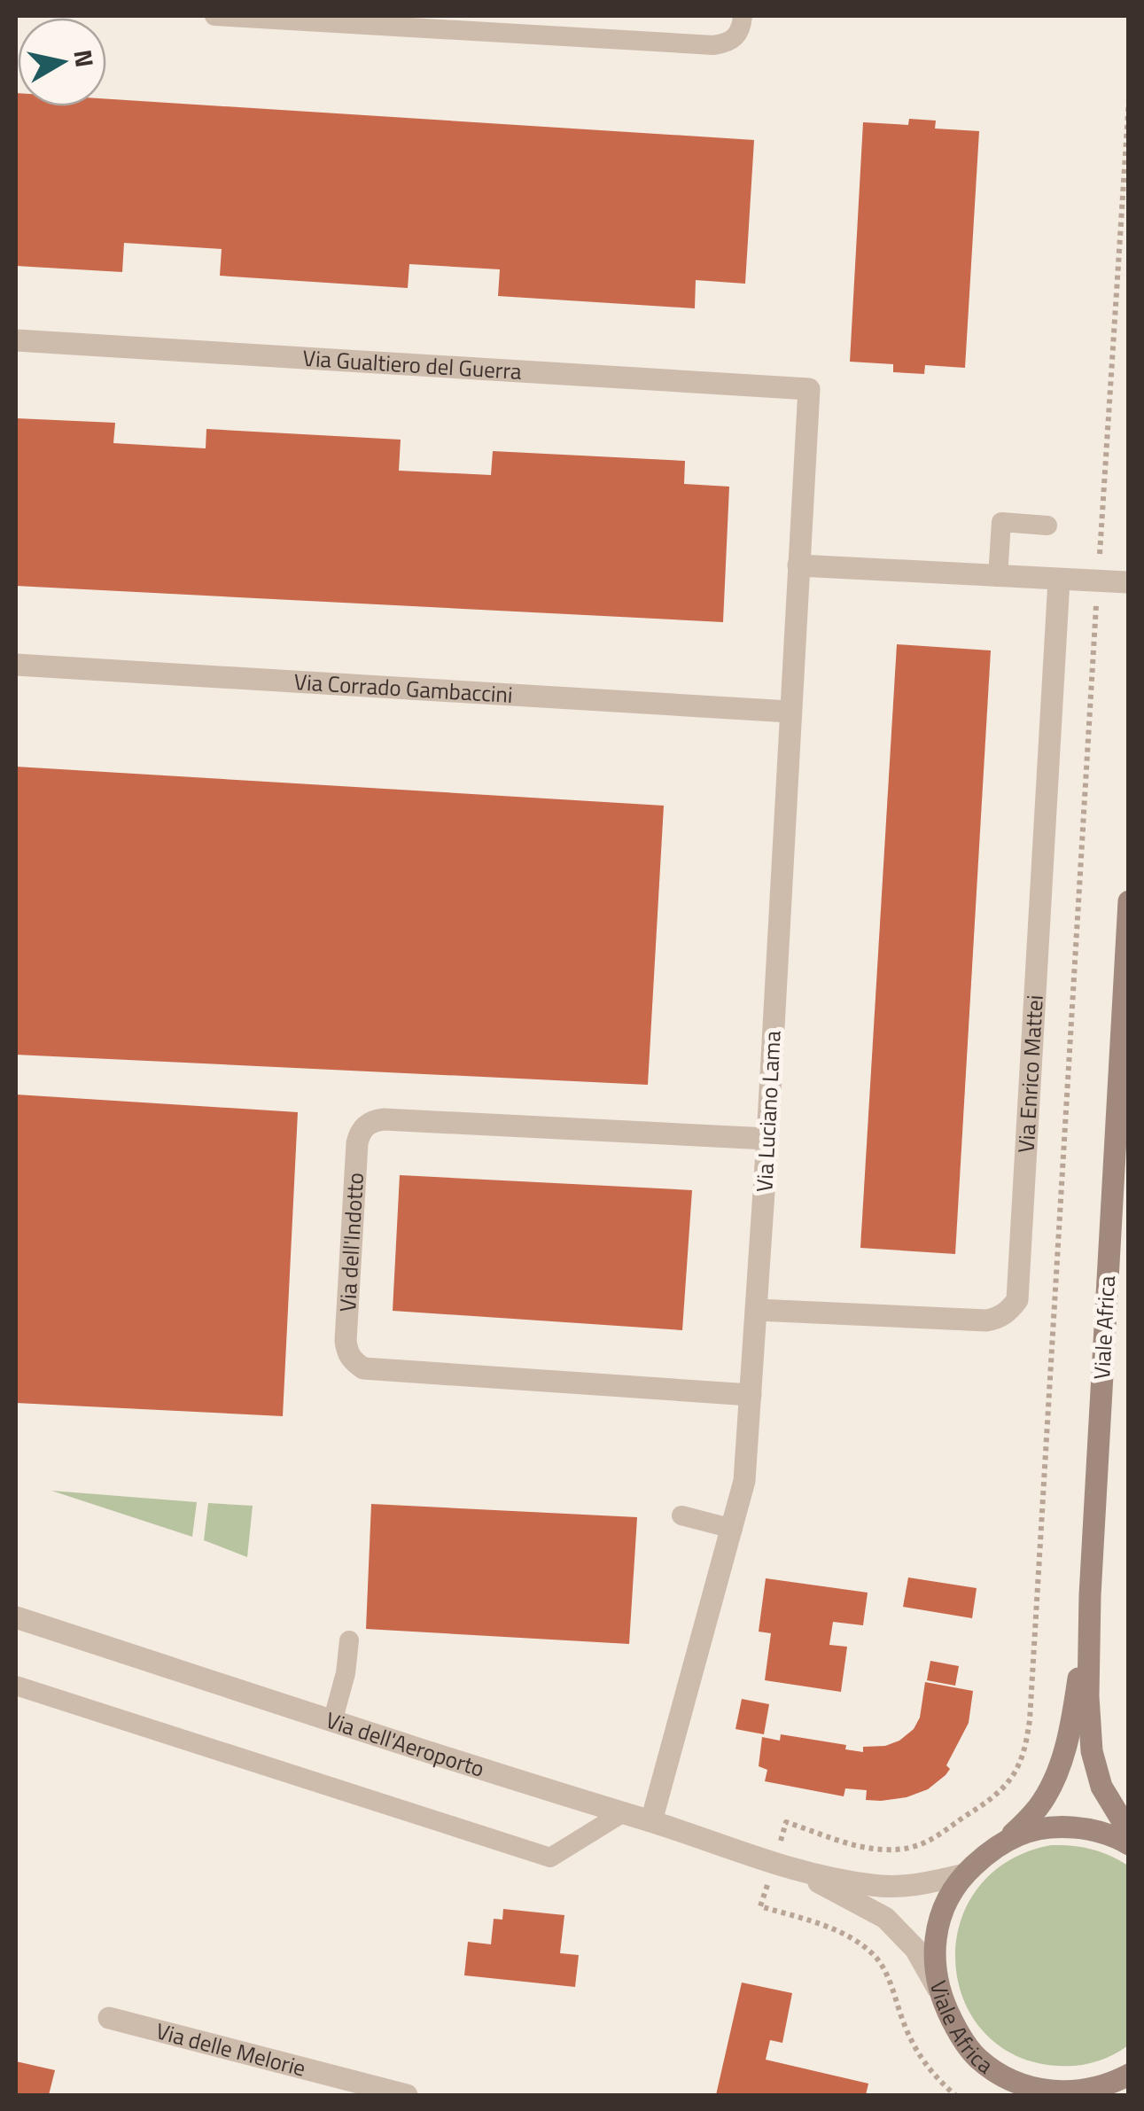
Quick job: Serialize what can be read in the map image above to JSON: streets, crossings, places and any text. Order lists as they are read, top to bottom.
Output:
{
  "streets": {
    "street": [
      "Via Gualtiero del Guerra",
      "Via Corrado Gambaccini",
      "Via Enrico Mattei",
      "Via Luciano Lama",
      "Via dell'Indotto",
      "Viale Africa",
      "Via dell'Aeroporto",
      "Via delle Melorie"
    ]
  },
  "crossings": [
    ["Via Gualtiero del Guerra", "Via Luciano Lama"],
    ["Via Corrado Gambaccini", "Via Luciano Lama"],
    ["Via Enrico Mattei", "Via Luciano Lama"],
    ["Via Luciano Lama", "Via dell'Indotto"],
    ["Via Luciano Lama", "Via dell'Aeroporto"],
    ["Viale Africa", "Via dell'Aeroporto"]
  ],
  "north": "right"
}
